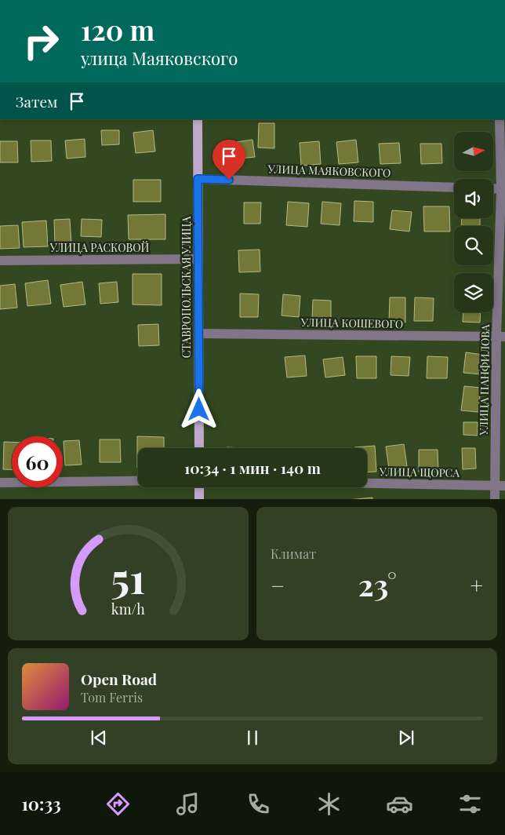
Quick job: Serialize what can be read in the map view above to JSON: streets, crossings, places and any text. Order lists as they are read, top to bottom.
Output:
{
  "streets": {
    "main road": ["СТАВРОПОЛЬСКАЯ УЛИЦА"],
    "street": [
      "УЛИЦА МАЯКОВСКОГО",
      "УЛИЦА РАСКОВОЙ",
      "УЛИЦА КОШЕВОГО",
      "УЛИЦА ПАНФИЛОВА",
      "УЛИЦА ЩОРСА"
    ]
  },
  "crossings": [
    ["УЛИЦА МАЯКОВСКОГО", "СТАВРОПОЛЬСКАЯ УЛИЦА"],
    ["УЛИЦА РАСКОВОЙ", "СТАВРОПОЛЬСКАЯ УЛИЦА"],
    ["СТАВРОПОЛЬСКАЯ УЛИЦА", "УЛИЦА КОШЕВОГО"],
    ["УЛИЦА КОШЕВОГО", "УЛИЦА ПАНФИЛОВА"],
    ["УЛИЦА ПАНФИЛОВА", "УЛИЦА ЩОРСА"]
  ],
  "north": "right",
  "page": {
    "turn": ["120 m", "улица Маяковского"],
    "then": "Затем",
    "limit": "60",
    "trip": "10:34 · 1 мин · 140 m",
    "tile": "Климат",
    "heat": ["−", "23°", "+"],
    "song": ["Open Road", "Tom Ferris"],
    "tabs": "10:33",
    "gauge": ["51", "km/h"]
  }
}
